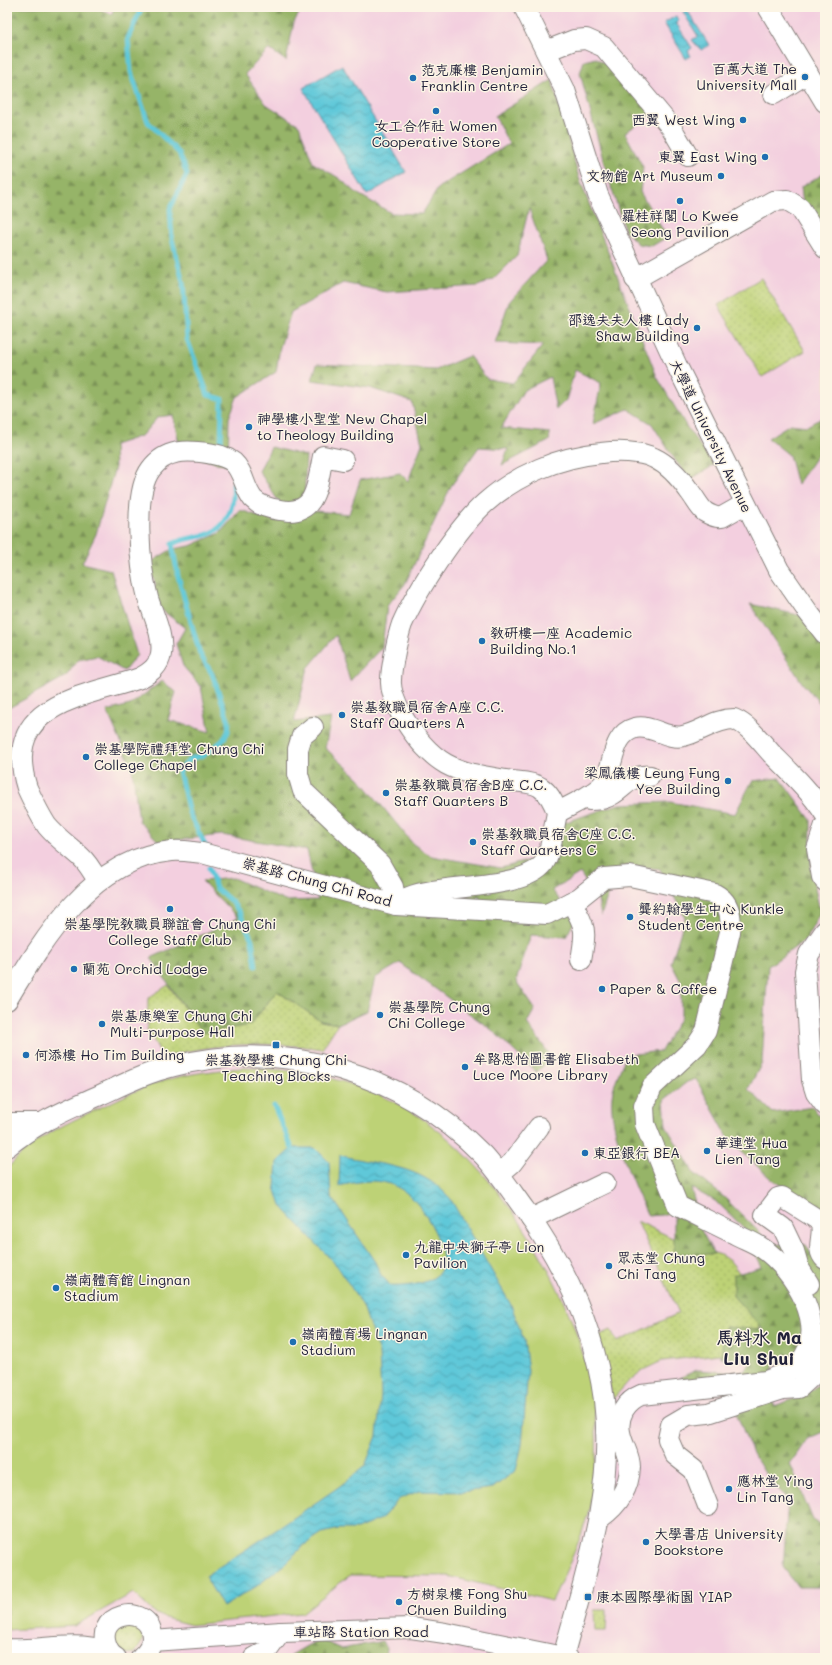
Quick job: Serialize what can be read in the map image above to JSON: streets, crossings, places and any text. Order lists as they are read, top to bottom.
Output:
{
  "streets": {
    "street": ["大學道 University Avenue", "崇基路 Chung Chi Road", "車站路 Station Road"]
  },
  "districts": ["馬料水 Ma Liu Shui"],
  "places": {
    "other": [
      "百萬大道 The University Mall",
      "范克廉樓 Benjamin Franklin Centre",
      "女工合作社 Women Cooperative Store",
      "西翼 West Wing",
      "東翼 East Wing",
      "文物館 Art Museum",
      "羅桂祥閣 Lo Kwee Seong Pavilion",
      "邵逸夫夫人樓 Lady Shaw Building",
      "神學樓小聖堂 New Chapel to Theology Building",
      "教研樓一座 Academic Building No.1",
      "崇基教職員宿舍A座 C.C. Staff Quarters A",
      "崇基學院禮拜堂 Chung Chi College Chapel",
      "梁鳳儀樓 Leung Fung Yee Building",
      "崇基教職員宿舍B座 C.C. Staff Quarters B",
      "崇基教職員宿舍C座 C.C. Staff Quarters C",
      "崇基學院教職員聯誼會 Chung Chi College Staff Club",
      "龔約翰學生中心 Kunkle Student Centre",
      "蘭苑 Orchid Lodge",
      "Paper & Coffee",
      "崇基學院 Chung Chi College",
      "崇基康樂室 Chung Chi Multi-purpose Hall",
      "何添樓 Ho Tim Building",
      "牟路思怡圖書館 Elisabeth Luce Moore Library",
      "華連堂 Hua Lien Tang",
      "東亞銀行 BEA",
      "九龍中央獅子亭 Lion Pavilion",
      "眾志堂 Chung Chi Tang",
      "嶺南體育館 Lingnan Stadium",
      "嶺南體育場 Lingnan Stadium",
      "應林堂 Ying Lin Tang",
      "大學書店 University Bookstore",
      "方樹泉樓 Fong Shu Chuen Building"
    ],
    "transit": ["崇基教學樓 Chung Chi Teaching Blocks", "康本國際學術園 YIAP"]
  }
}
